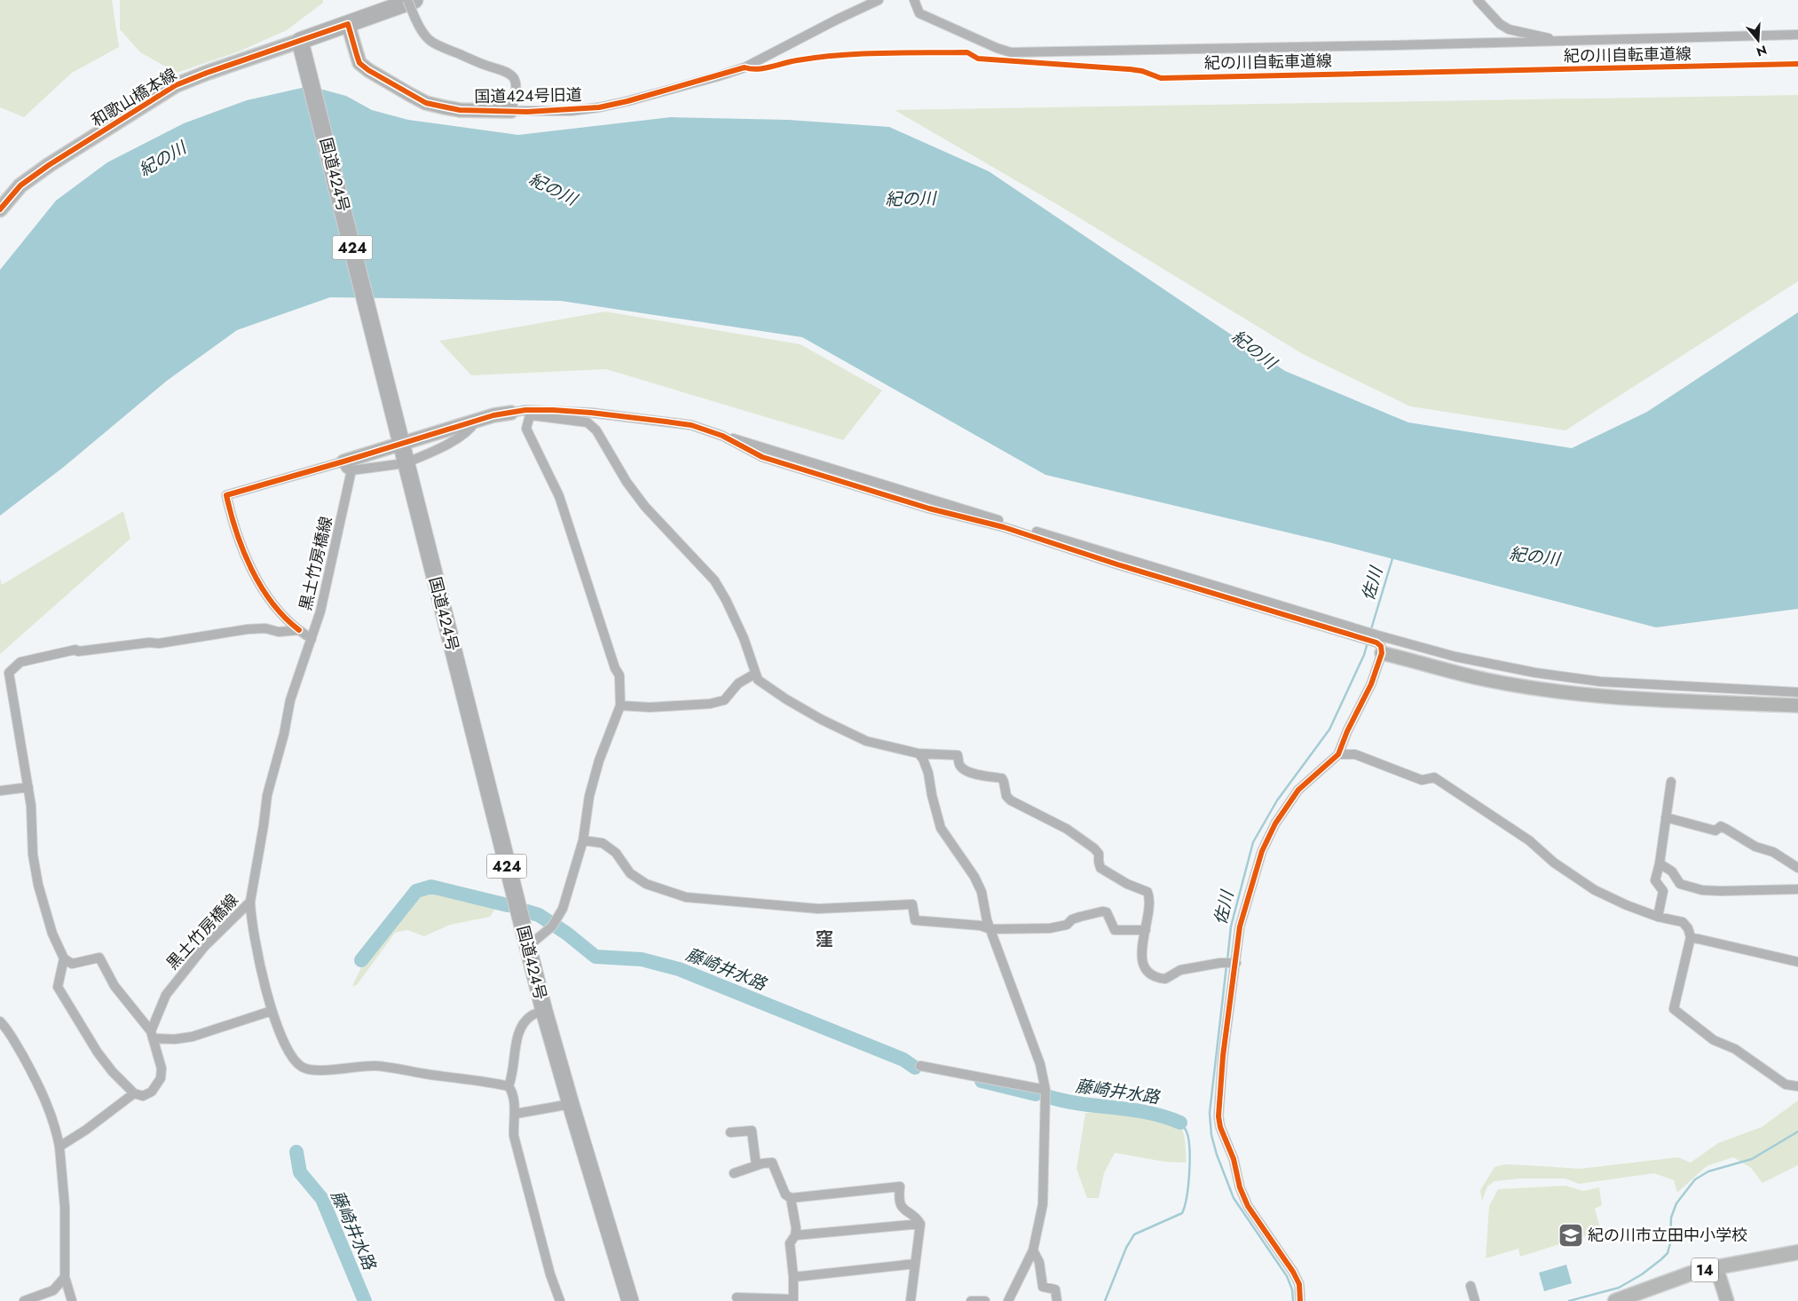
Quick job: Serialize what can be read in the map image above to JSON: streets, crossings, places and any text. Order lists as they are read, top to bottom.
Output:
{
  "streets": {
    "highway": ["国道424号", "424"],
    "main road": ["和歌山橋本線", "14"],
    "street": ["国道424号旧道", "黒土竹房橋線"],
    "cycle path": ["紀の川自転車道線"]
  },
  "crossings": [
    ["和歌山橋本線", "国道424号"]
  ],
  "districts": ["窪"],
  "water": ["紀の川", "佐川", "藤崎井水路"],
  "places": {
    "school or university": ["紀の川市立田中小学校"]
  },
  "north": "bottom"
}
